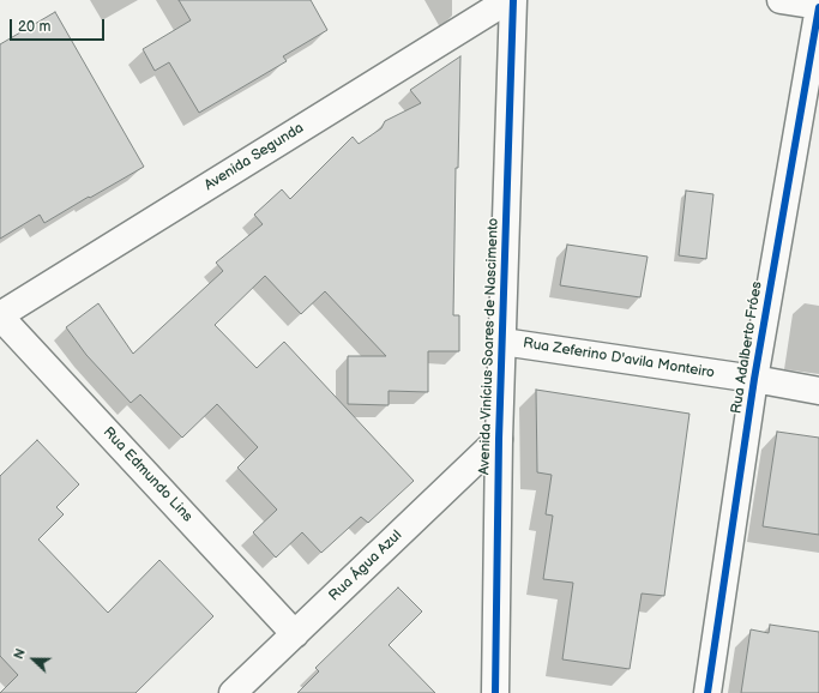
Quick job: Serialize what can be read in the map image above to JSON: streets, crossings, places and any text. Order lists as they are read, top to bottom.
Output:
{
  "streets": {
    "street": [
      "Avenida Segunda",
      "Avenida Vinícius Soares de Nascimento",
      "Rua Adalberto Fróes",
      "Rua Zeferino D'avila Monteiro",
      "Rua Edmundo Lins",
      "Rua Água Azul"
    ]
  },
  "crossings": [
    ["Avenida Segunda", "Rua Edmundo Lins"],
    ["Avenida Vinícius Soares de Nascimento", "Rua Zeferino D'avila Monteiro"],
    ["Avenida Vinícius Soares de Nascimento", "Rua Água Azul"],
    ["Rua Adalberto Fróes", "Rua Zeferino D'avila Monteiro"],
    ["Rua Edmundo Lins", "Rua Água Azul"]
  ],
  "scale_bar": "20 m",
  "north": "left"
}
